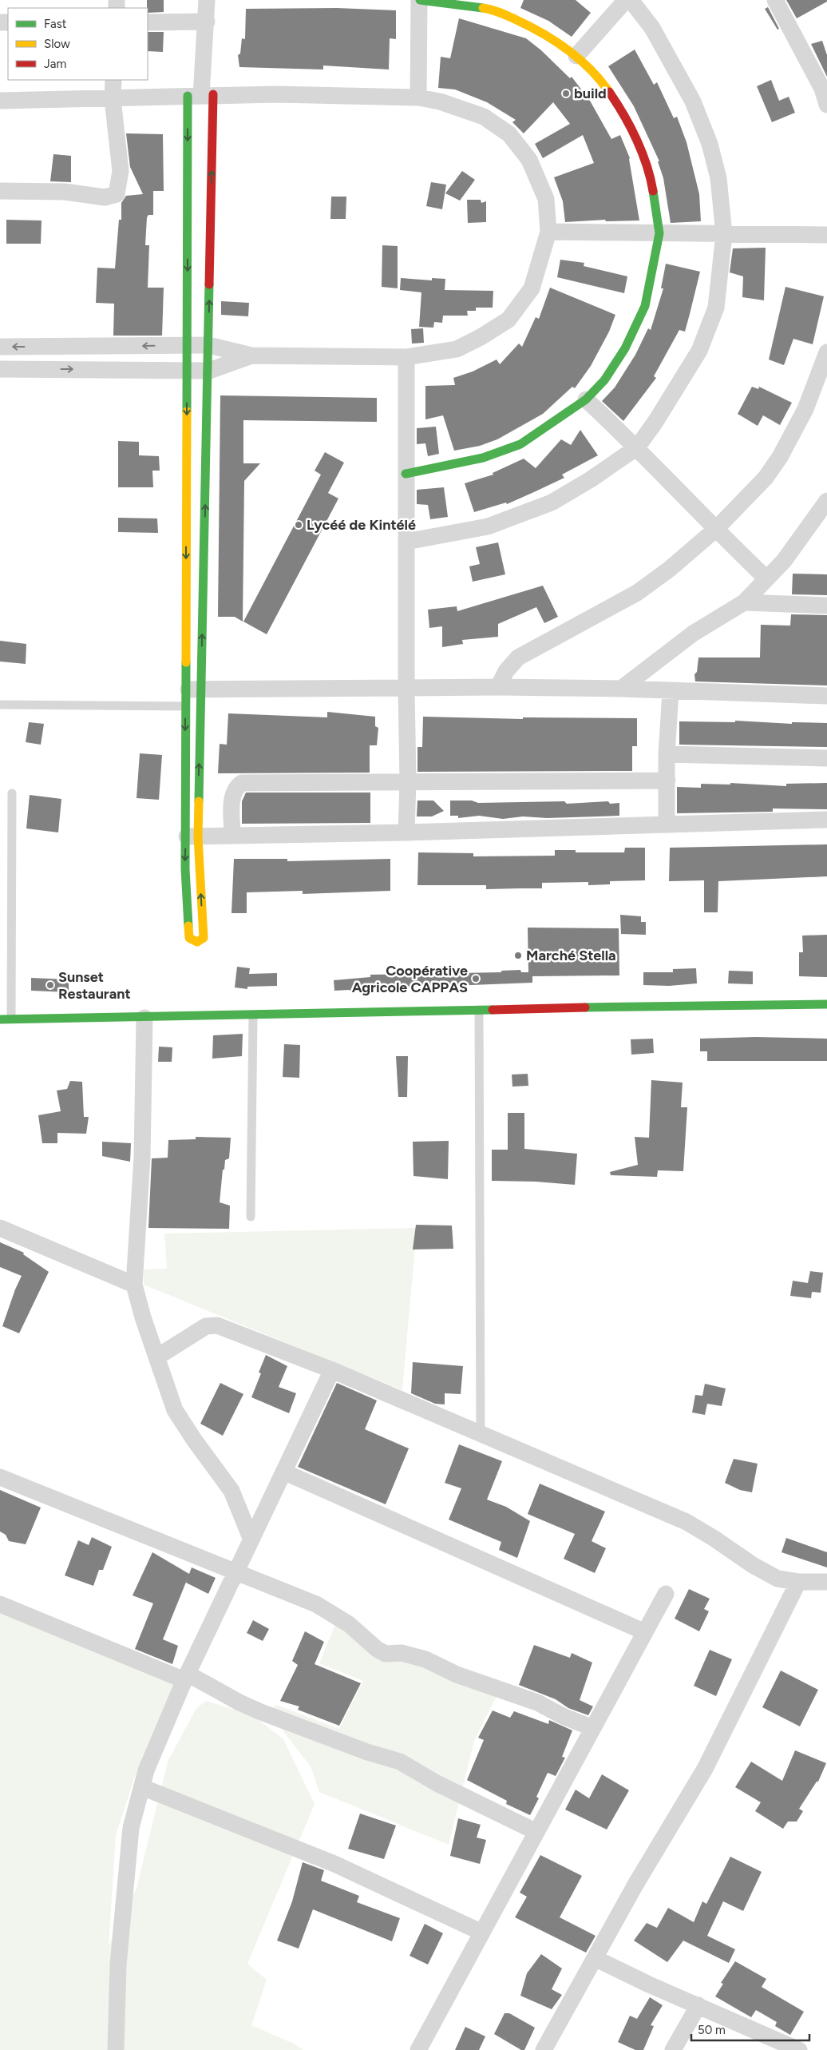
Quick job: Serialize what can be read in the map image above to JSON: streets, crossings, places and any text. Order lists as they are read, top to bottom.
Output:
{
  "places": [
    "build",
    "Lycéé de Kintélé",
    "Marché Stella",
    "Coopérative Agricole CAPPAS",
    "Sunset Restaurant"
  ],
  "legend": ["Fast", "Slow", "Jam"],
  "scale_bar": "50 m"
}
